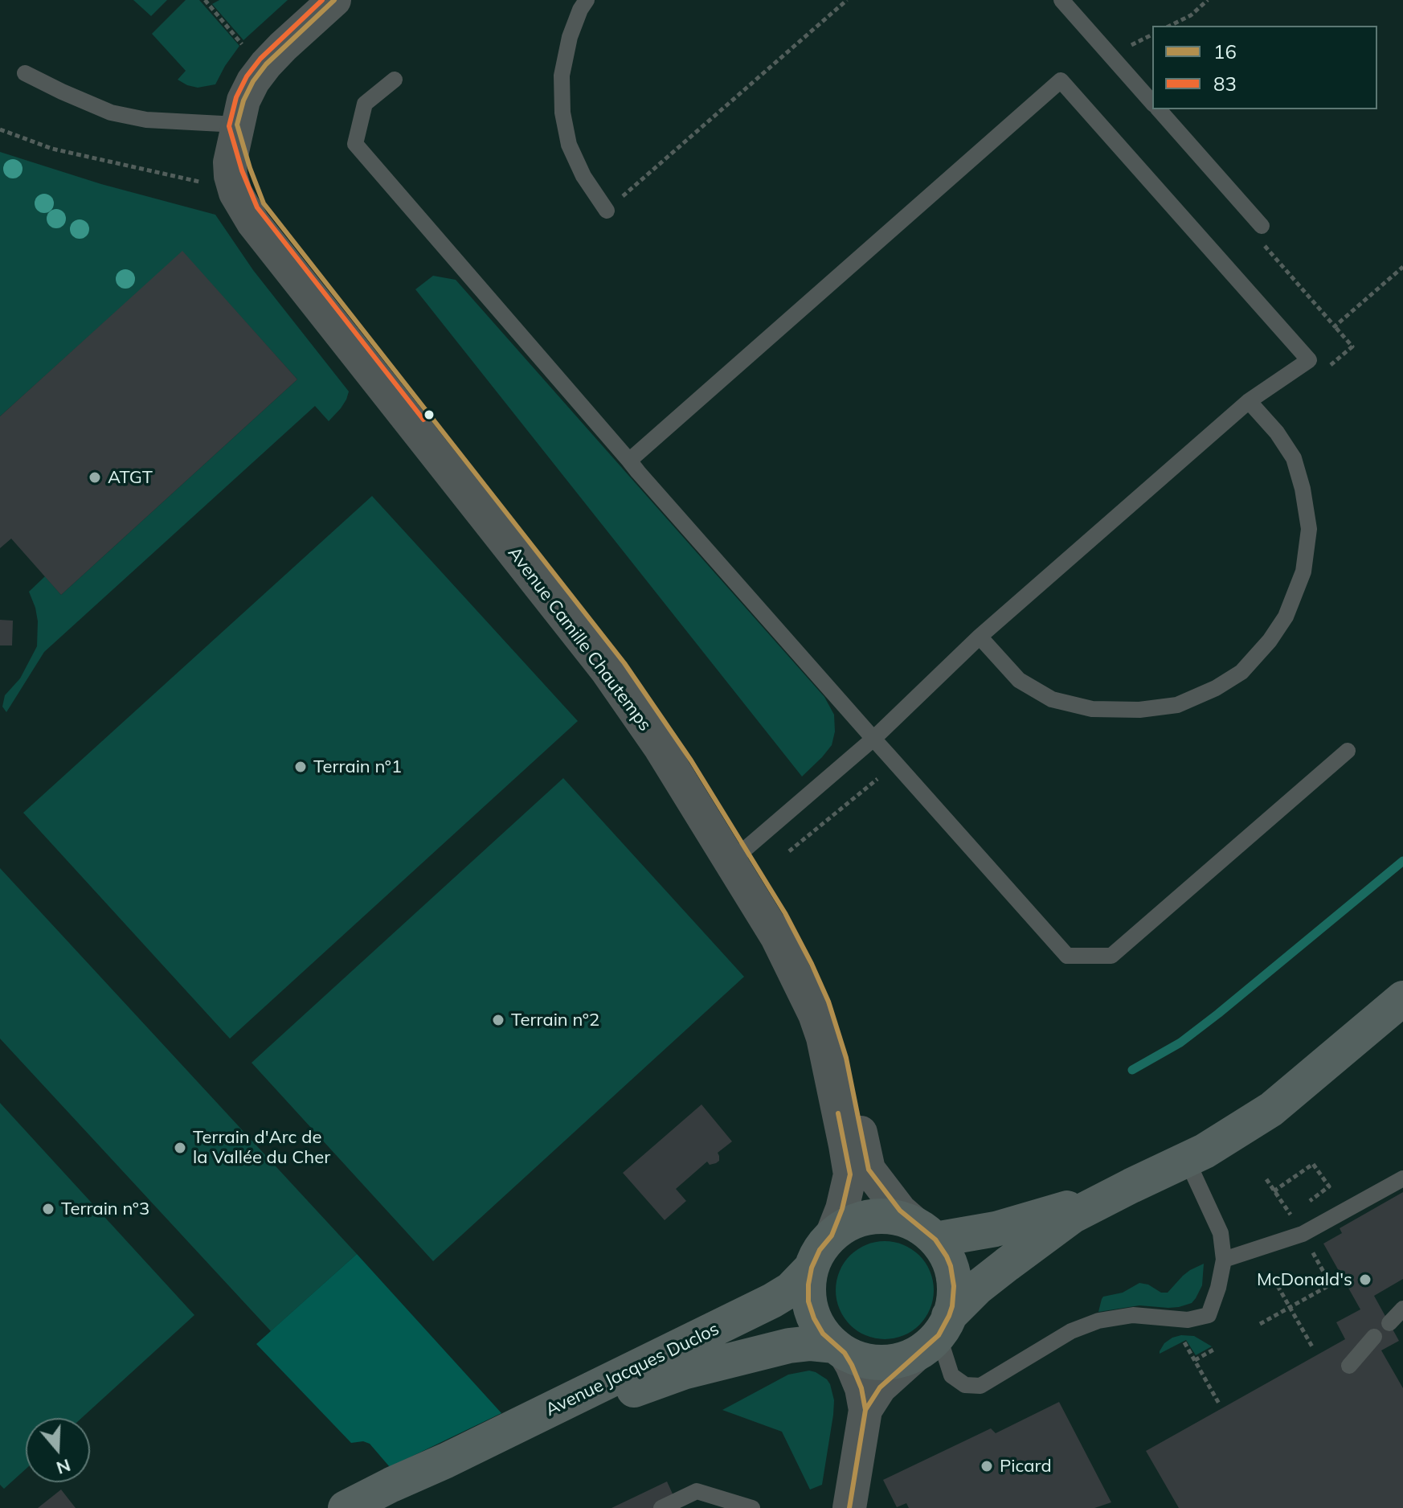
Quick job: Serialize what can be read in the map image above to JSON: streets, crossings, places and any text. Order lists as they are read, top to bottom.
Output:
{
  "streets": {
    "main road": ["Avenue Jacques Duclos"],
    "street": ["Avenue Camille Chautemps"]
  },
  "crossings": [
    ["Avenue Camille Chautemps", "Avenue Jacques Duclos"]
  ],
  "places": [
    "ATGT",
    "Terrain n°1",
    "Terrain n°2",
    "Terrain d'Arc de la Vallée du Cher",
    "Terrain n°3",
    "McDonald's",
    "Picard"
  ],
  "lines": ["transit line 16", "transit line 83"],
  "legend": ["16", "83"],
  "north": "bottom"
}
